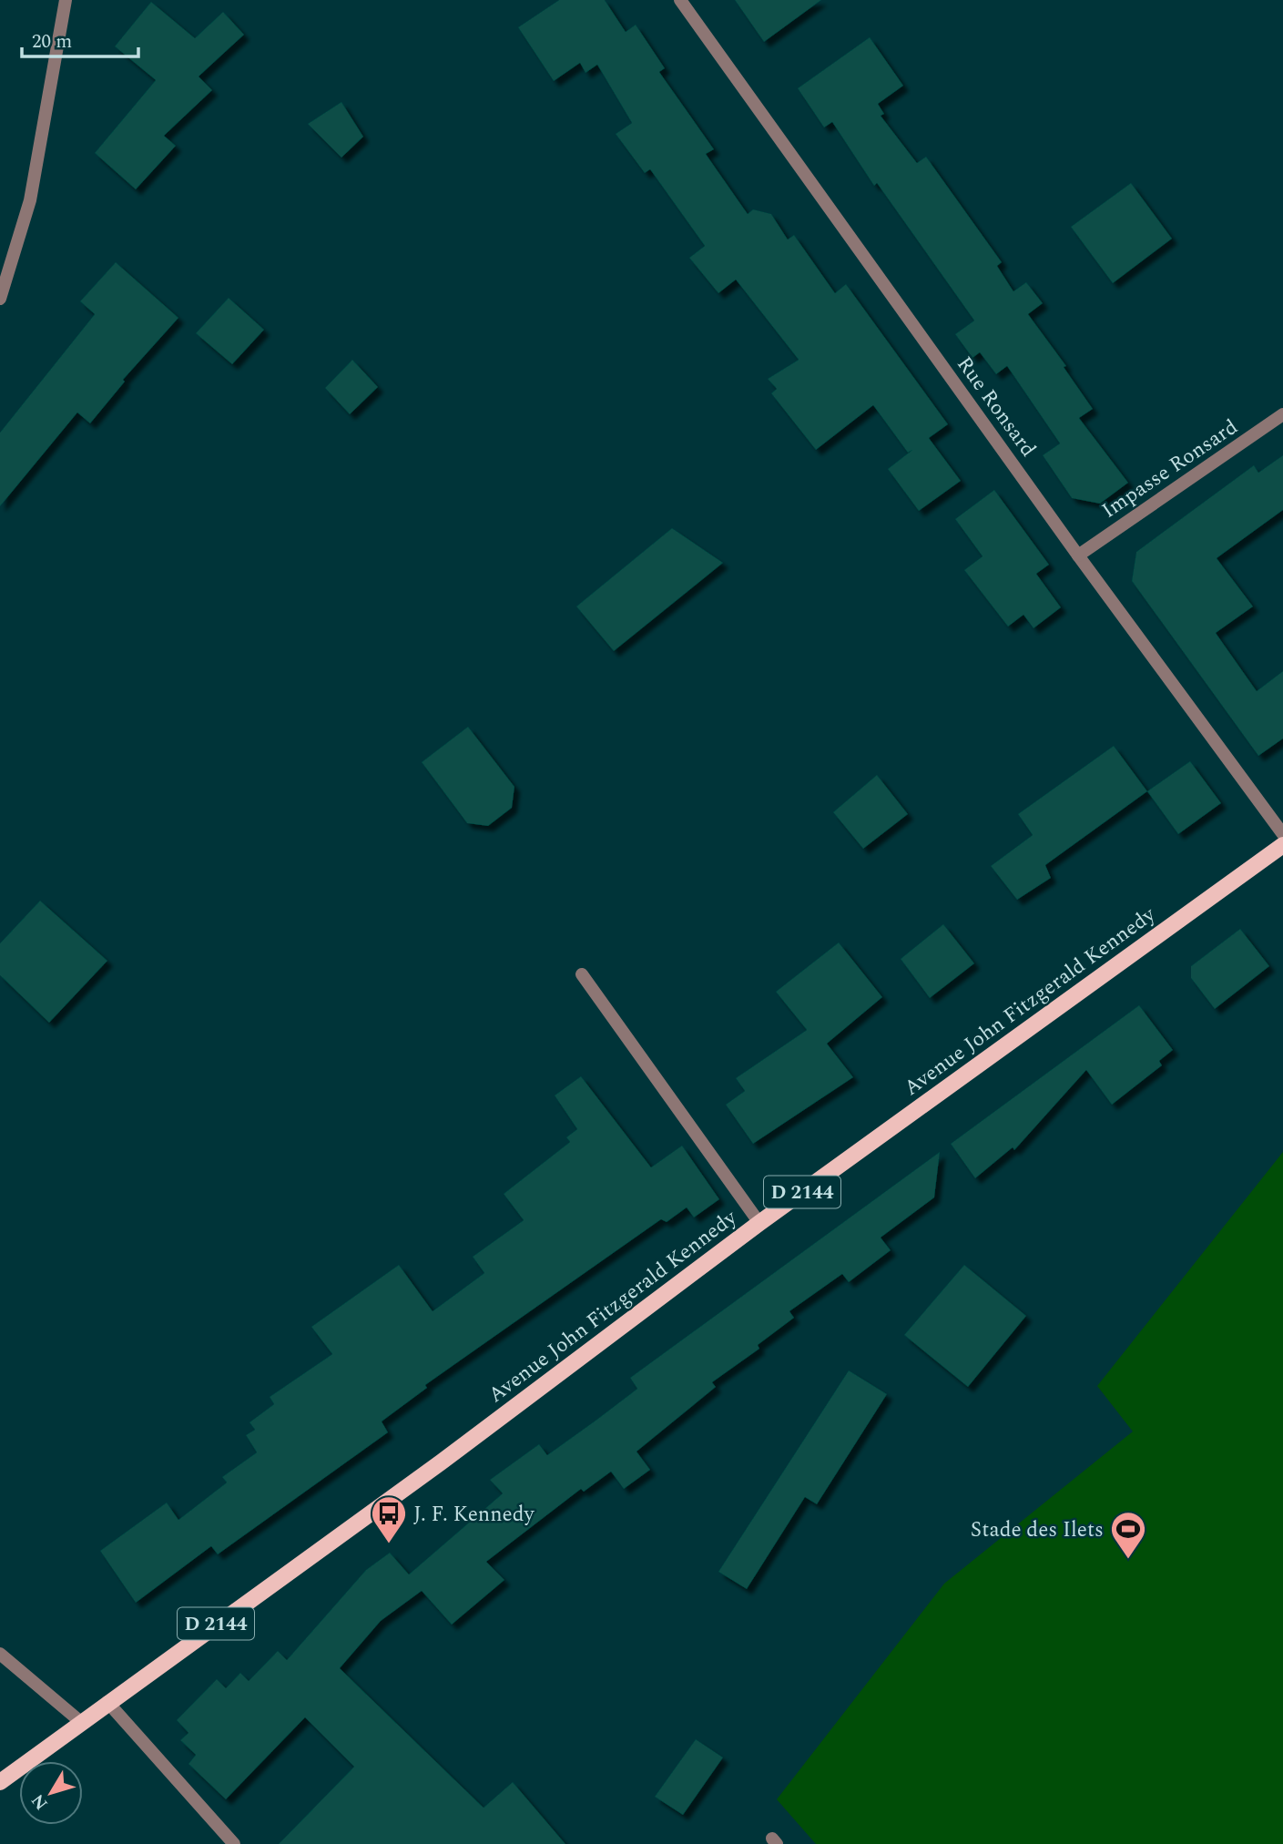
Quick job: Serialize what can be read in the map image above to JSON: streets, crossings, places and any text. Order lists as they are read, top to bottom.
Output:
{
  "streets": {
    "main road": ["Avenue John Fitzgerald Kennedy", "D 2144"],
    "street": ["Rue Ronsard", "Impasse Ronsard"]
  },
  "crossings": [
    ["Rue Ronsard", "Impasse Ronsard"]
  ],
  "places": {
    "bus stop": ["J. F. Kennedy"],
    "sports": ["Stade des Ilets"]
  },
  "scale_bar": "20 m",
  "north": "bottom left"
}
